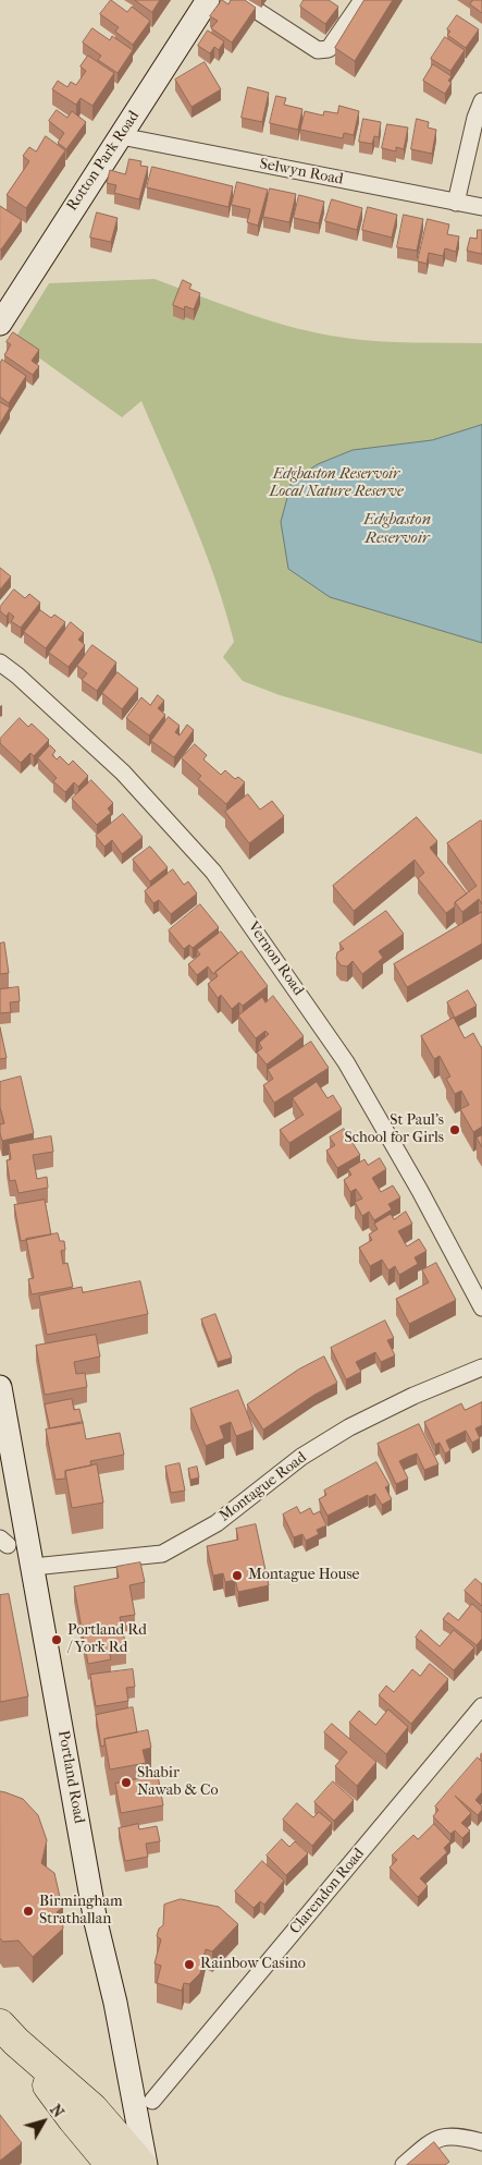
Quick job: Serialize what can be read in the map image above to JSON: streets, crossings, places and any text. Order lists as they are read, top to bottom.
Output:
{
  "streets": {
    "main road": ["Rotton Park Road", "Portland Road"],
    "street": [
      "Selwyn Road",
      "Vernon Road",
      "Montague Road",
      "Clarendon Road"
    ]
  },
  "crossings": [
    ["Rotton Park Road", "Selwyn Road"],
    ["Montague Road", "Portland Road"]
  ],
  "water": ["Edgbaston Reservoir"],
  "parks": ["Edgbaston Reservoir Local Nature Reserve"],
  "places": [
    "St Paul's School for Girls",
    "Montague House",
    "Portland Rd / York Rd",
    "Shabir Nawab & Co",
    "Birmingham Strathallan",
    "Rainbow Casino"
  ],
  "north": "top right"
}
